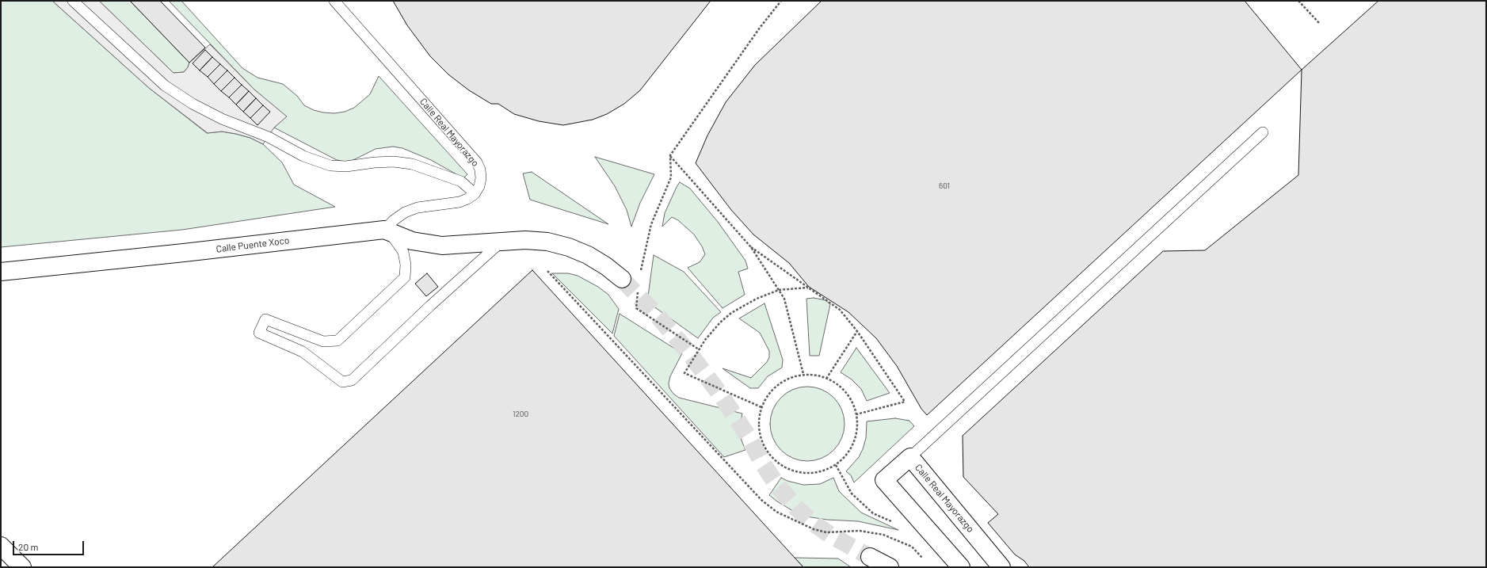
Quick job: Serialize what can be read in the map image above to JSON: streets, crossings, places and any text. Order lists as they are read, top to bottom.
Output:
{
  "streets": {
    "street": ["Calle Real Mayorazgo", "Calle Puente Xoco"]
  },
  "house_numbers": ["601", "1200"],
  "scale_bar": "20 m"
}
